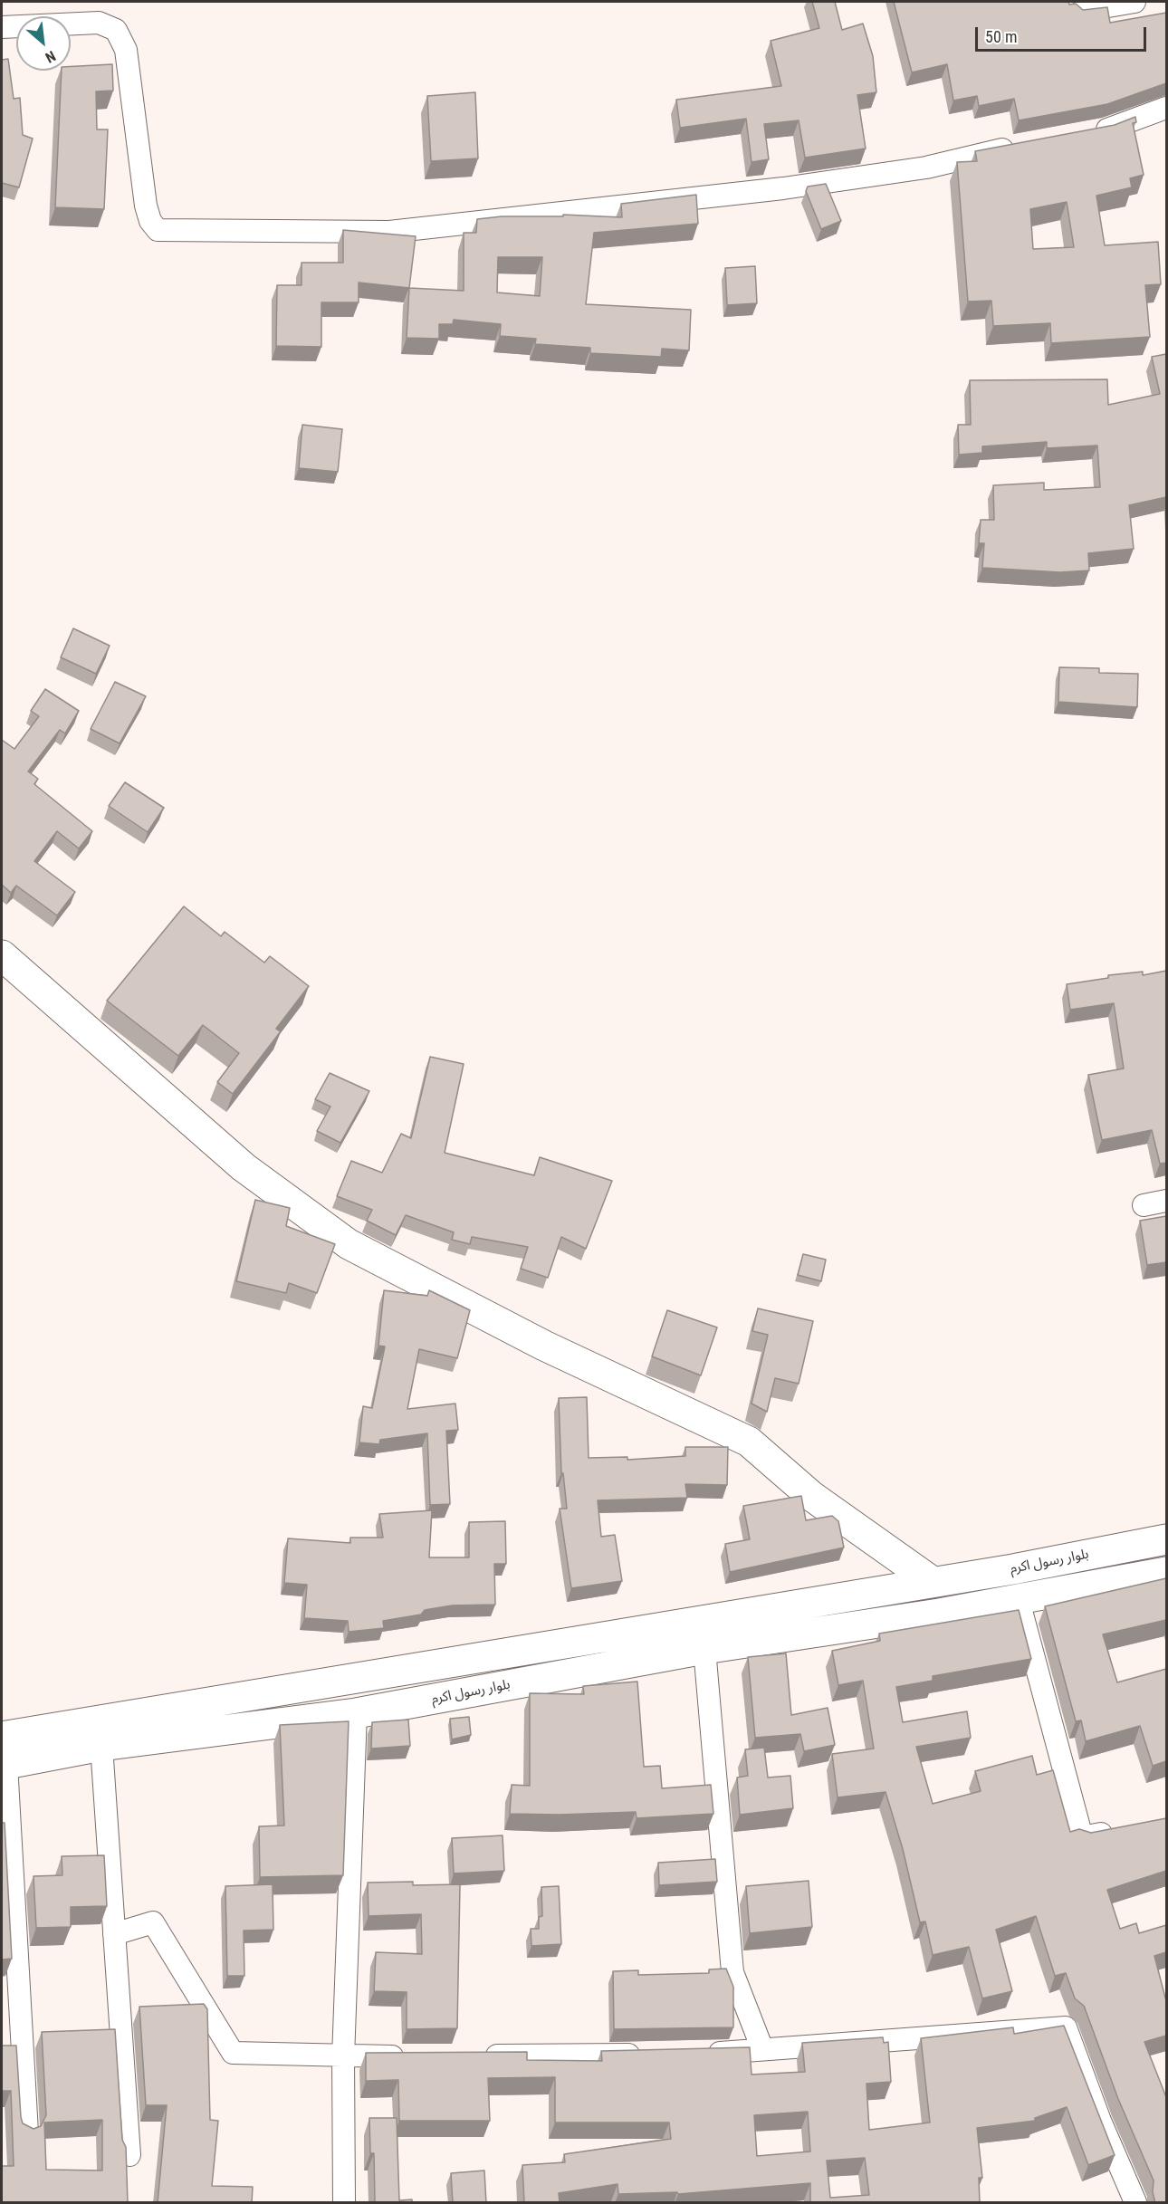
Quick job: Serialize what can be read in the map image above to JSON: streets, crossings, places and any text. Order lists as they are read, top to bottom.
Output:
{
  "streets": {
    "main road": ["بلوار رسول اکرم"]
  },
  "scale_bar": "50 m",
  "north": "bottom right"
}
